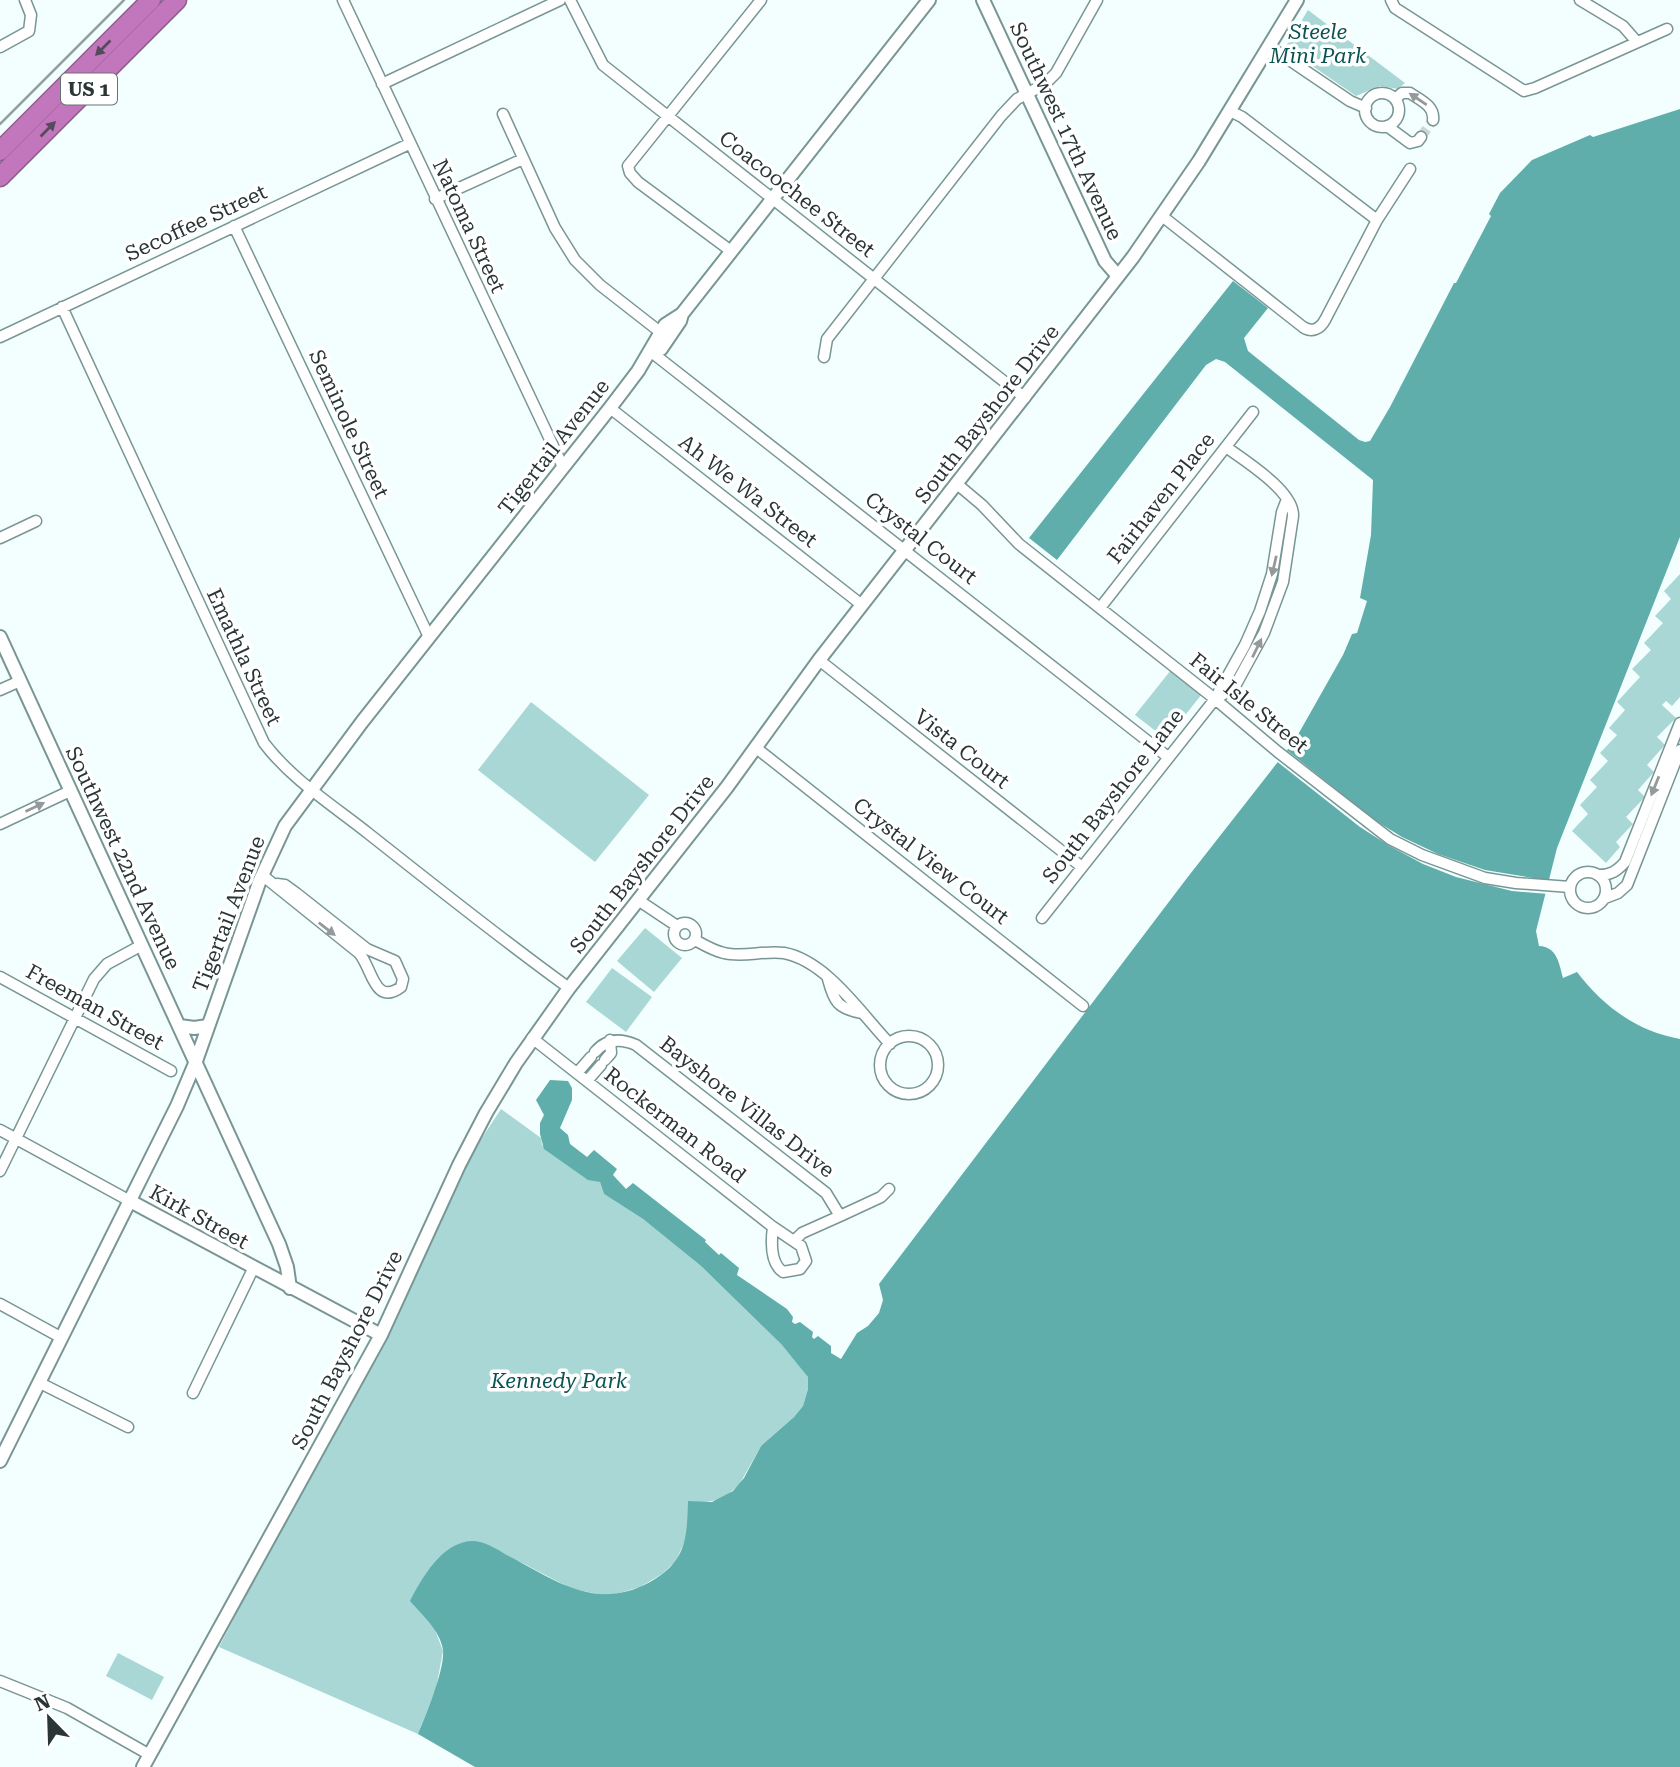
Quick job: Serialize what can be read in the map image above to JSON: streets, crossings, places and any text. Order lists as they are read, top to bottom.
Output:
{
  "streets": {
    "highway": ["US 1"],
    "street": [
      "Southwest 17th Avenue",
      "Coacoochee Street",
      "Secoffee Street",
      "Natoma Street",
      "South Bayshore Drive",
      "Seminole Street",
      "Tigertail Avenue",
      "Ah We Wa Street",
      "Fairhaven Place",
      "Crystal Court",
      "Emathla Street",
      "Fair Isle Street",
      "Vista Court",
      "South Bayshore Lane",
      "Southwest 22nd Avenue",
      "Crystal View Court",
      "Freeman Street",
      "Bayshore Villas Drive",
      "Rockerman Road",
      "Kirk Street"
    ]
  },
  "crossings": [
    ["Southwest 17th Avenue", "South Bayshore Drive"],
    ["Coacoochee Street", "South Bayshore Drive"],
    ["Coacoochee Street", "Tigertail Avenue"],
    ["Secoffee Street", "Natoma Street"],
    ["Secoffee Street", "Seminole Street"],
    ["Secoffee Street", "Emathla Street"],
    ["Natoma Street", "Tigertail Avenue"],
    ["South Bayshore Drive", "Ah We Wa Street"],
    ["South Bayshore Drive", "Crystal Court"],
    ["South Bayshore Drive", "Emathla Street"],
    ["South Bayshore Drive", "Fair Isle Street"],
    ["South Bayshore Drive", "Vista Court"],
    ["South Bayshore Drive", "Crystal View Court"],
    ["South Bayshore Drive", "Rockerman Road"],
    ["South Bayshore Drive", "Kirk Street"],
    ["Seminole Street", "Tigertail Avenue"],
    ["Tigertail Avenue", "Ah We Wa Street"],
    ["Tigertail Avenue", "Crystal Court"],
    ["Tigertail Avenue", "Emathla Street"],
    ["Tigertail Avenue", "Southwest 22nd Avenue"],
    ["Tigertail Avenue", "Kirk Street"],
    ["Fairhaven Place", "Fair Isle Street"],
    ["Fairhaven Place", "South Bayshore Lane"],
    ["Crystal Court", "South Bayshore Lane"],
    ["Fair Isle Street", "South Bayshore Lane"],
    ["Vista Court", "South Bayshore Lane"],
    ["Southwest 22nd Avenue", "Kirk Street"]
  ],
  "parks": ["Steele Mini Park", "Kennedy Park"],
  "north": "top left"
}
